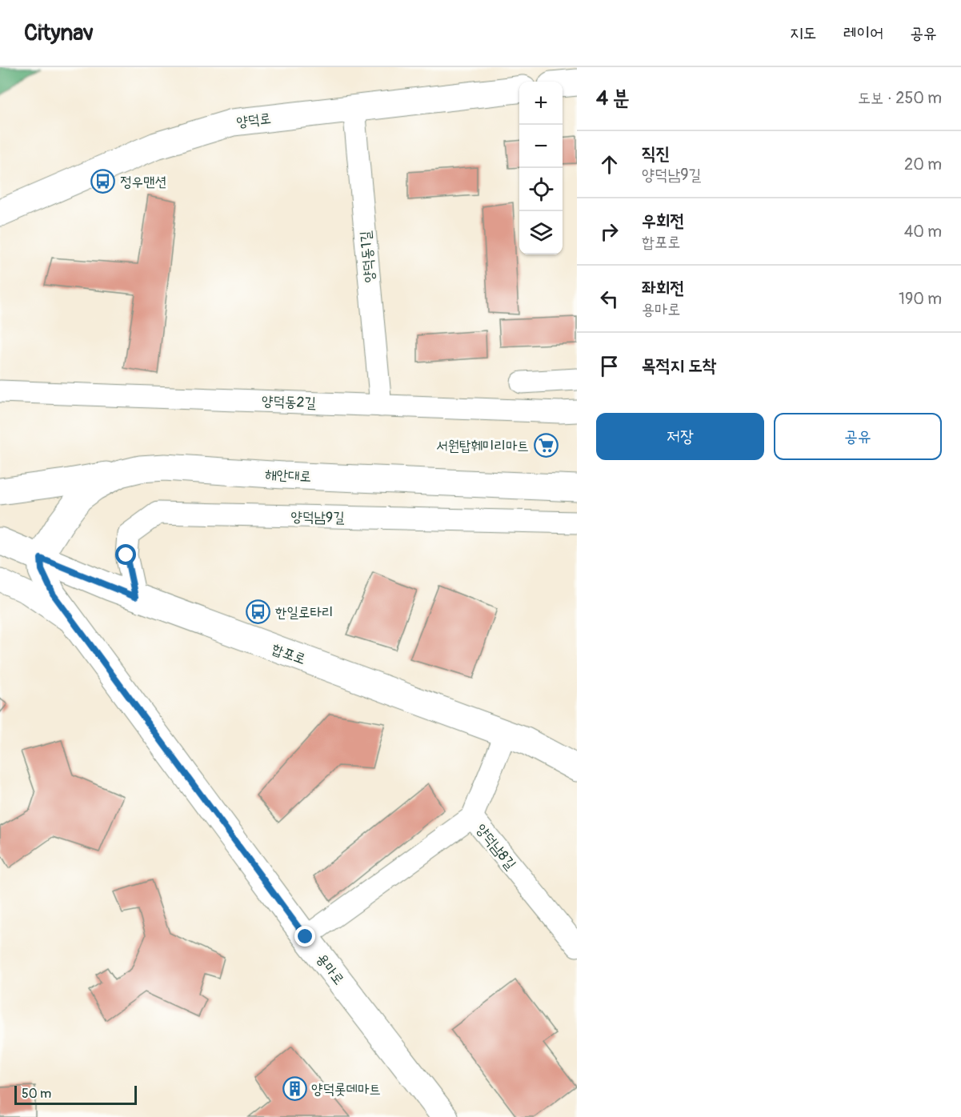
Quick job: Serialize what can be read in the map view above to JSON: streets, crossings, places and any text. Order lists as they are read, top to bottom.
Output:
{
  "streets": {
    "main road": [
      "양덕로",
      "해안대로",
      "합포로",
      "용마로"
    ],
    "street": [
      "양덕동1길",
      "양덕동2길",
      "양덕남9길",
      "양덕남8길"
    ]
  },
  "crossings": [
    ["양덕로", "양덕동1길"],
    ["양덕동1길", "양덕동2길"],
    ["해안대로", "합포로"],
    ["해안대로", "용마로"],
    ["양덕남9길", "합포로"],
    ["합포로", "양덕남8길"],
    ["합포로", "용마로"]
  ],
  "places": {
    "bus stop": ["정우맨션", "한일로타리"],
    "supermarket": ["서원탑훼미리마트"],
    "building": ["양덕롯데마트"]
  },
  "scale_bar": "50 m",
  "page": {
    "header": "Citynav",
    "nav": ["지도", "레이어", "공유"],
    "heading": ["4 분", "도보 · 250 m"],
    "map_buttons": ["+", "−"],
    "list": [
      ["직진", "양덕남9길", "20 m"],
      ["우회전", "합포로", "40 m"],
      ["좌회전", "용마로", "190 m"],
      "목적지 도착"
    ],
    "buttons": ["저장", "공유"],
    "scale": "50 m"
  }
}
